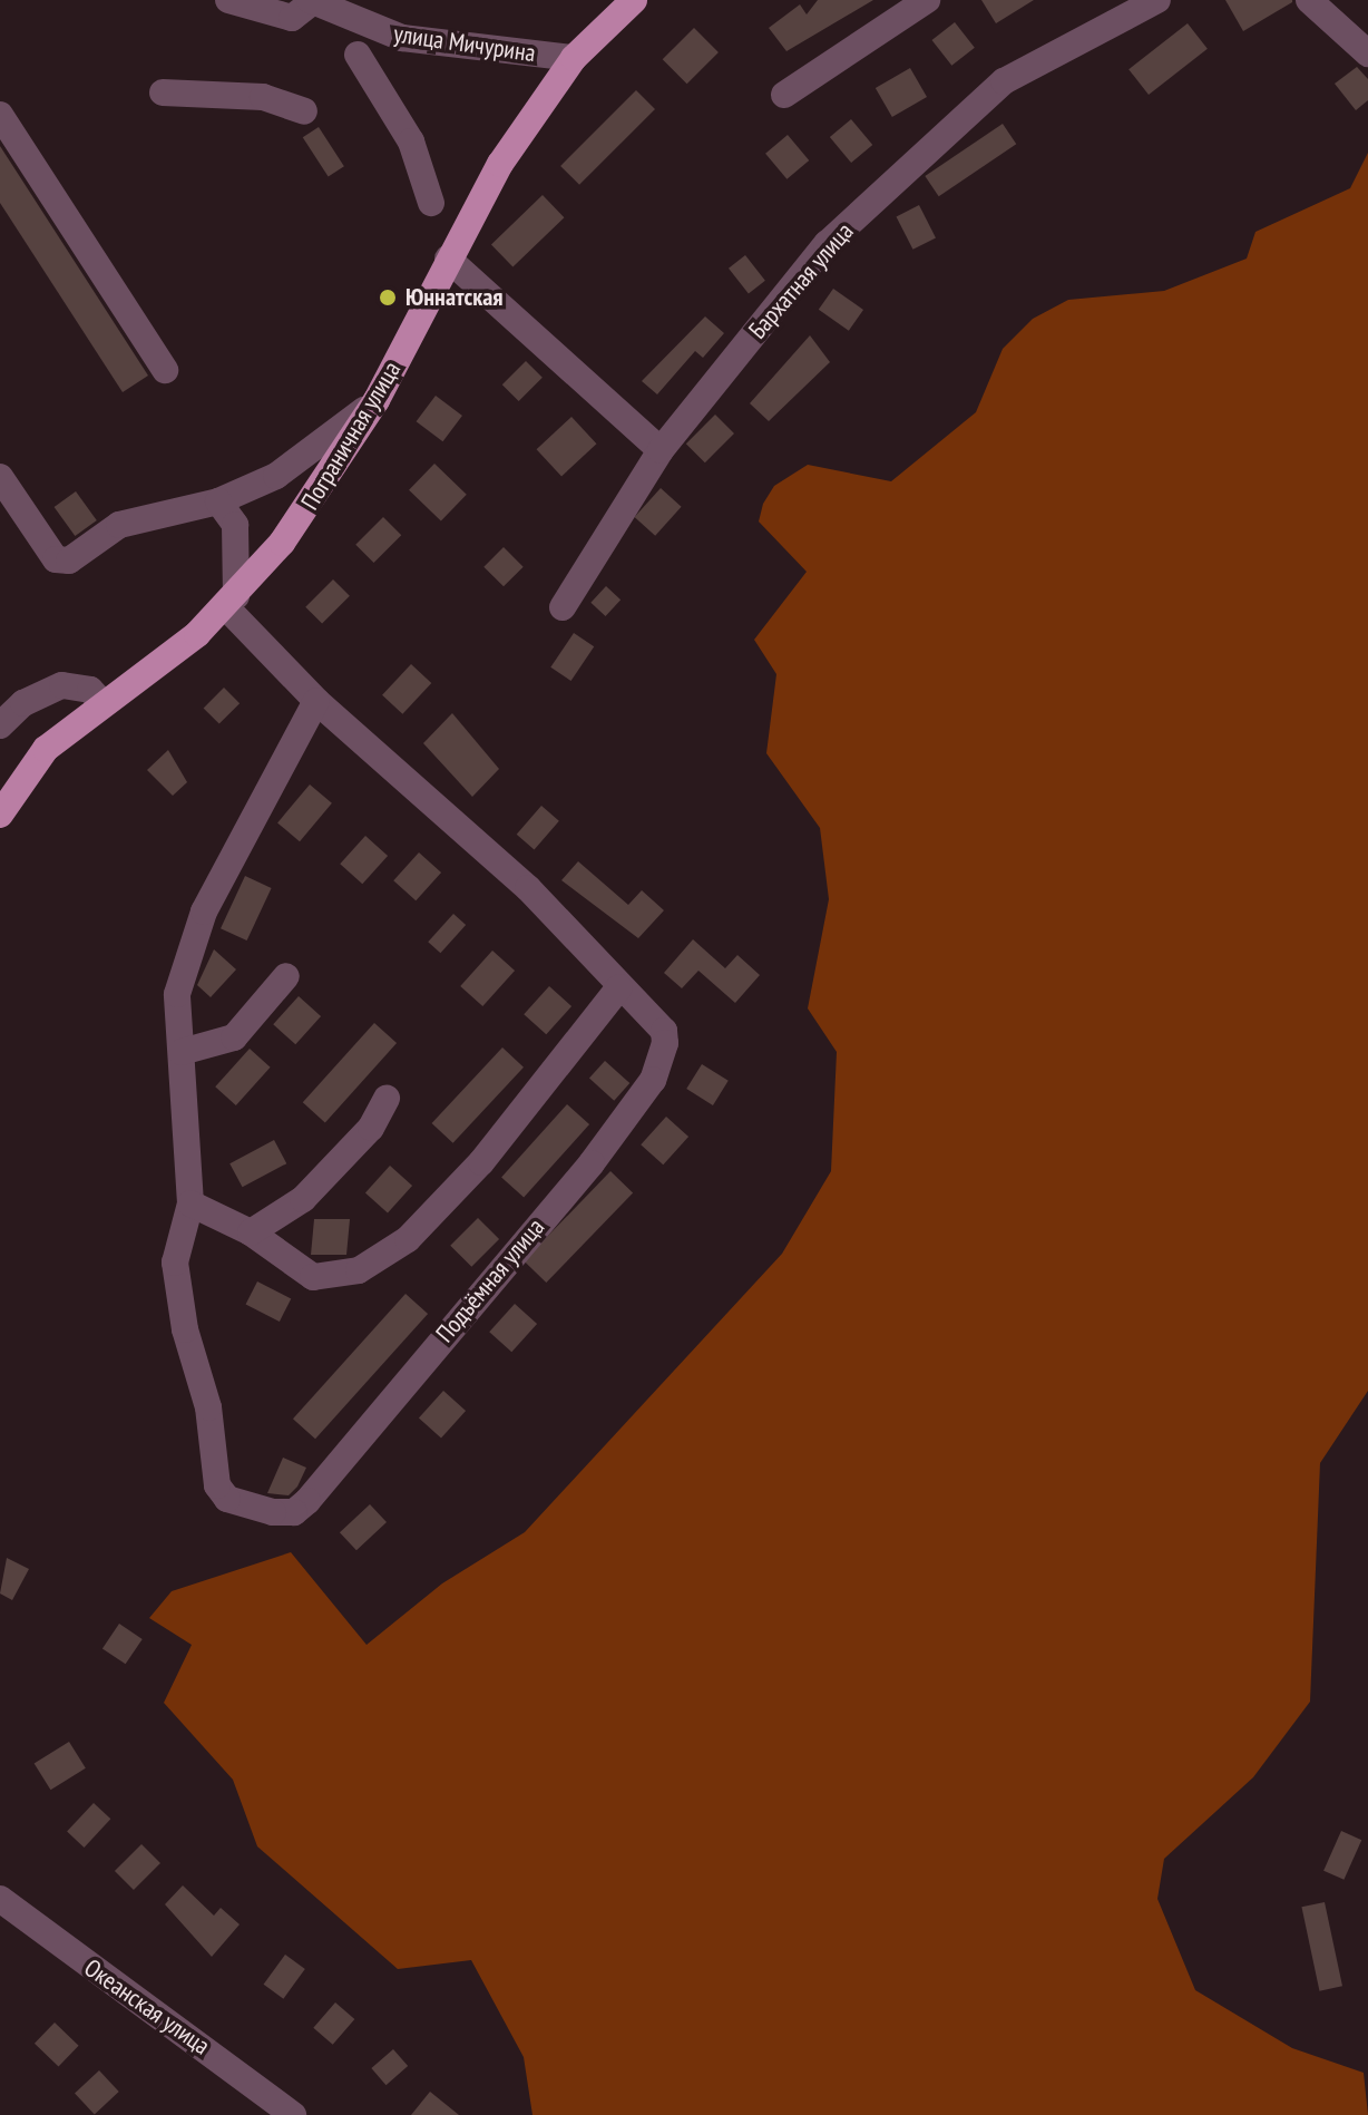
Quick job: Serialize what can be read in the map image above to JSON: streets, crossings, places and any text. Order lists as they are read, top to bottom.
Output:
{
  "streets": {
    "main road": ["Пограничная улица"],
    "street": [
      "улица Мичурина",
      "Бархатная улица",
      "Подъёмная улица",
      "Океанская улица"
    ]
  },
  "crossings": [
    ["улица Мичурина", "Пограничная улица"],
    ["Пограничная улица", "Подъёмная улица"]
  ],
  "places": ["Юннатская"]
}
